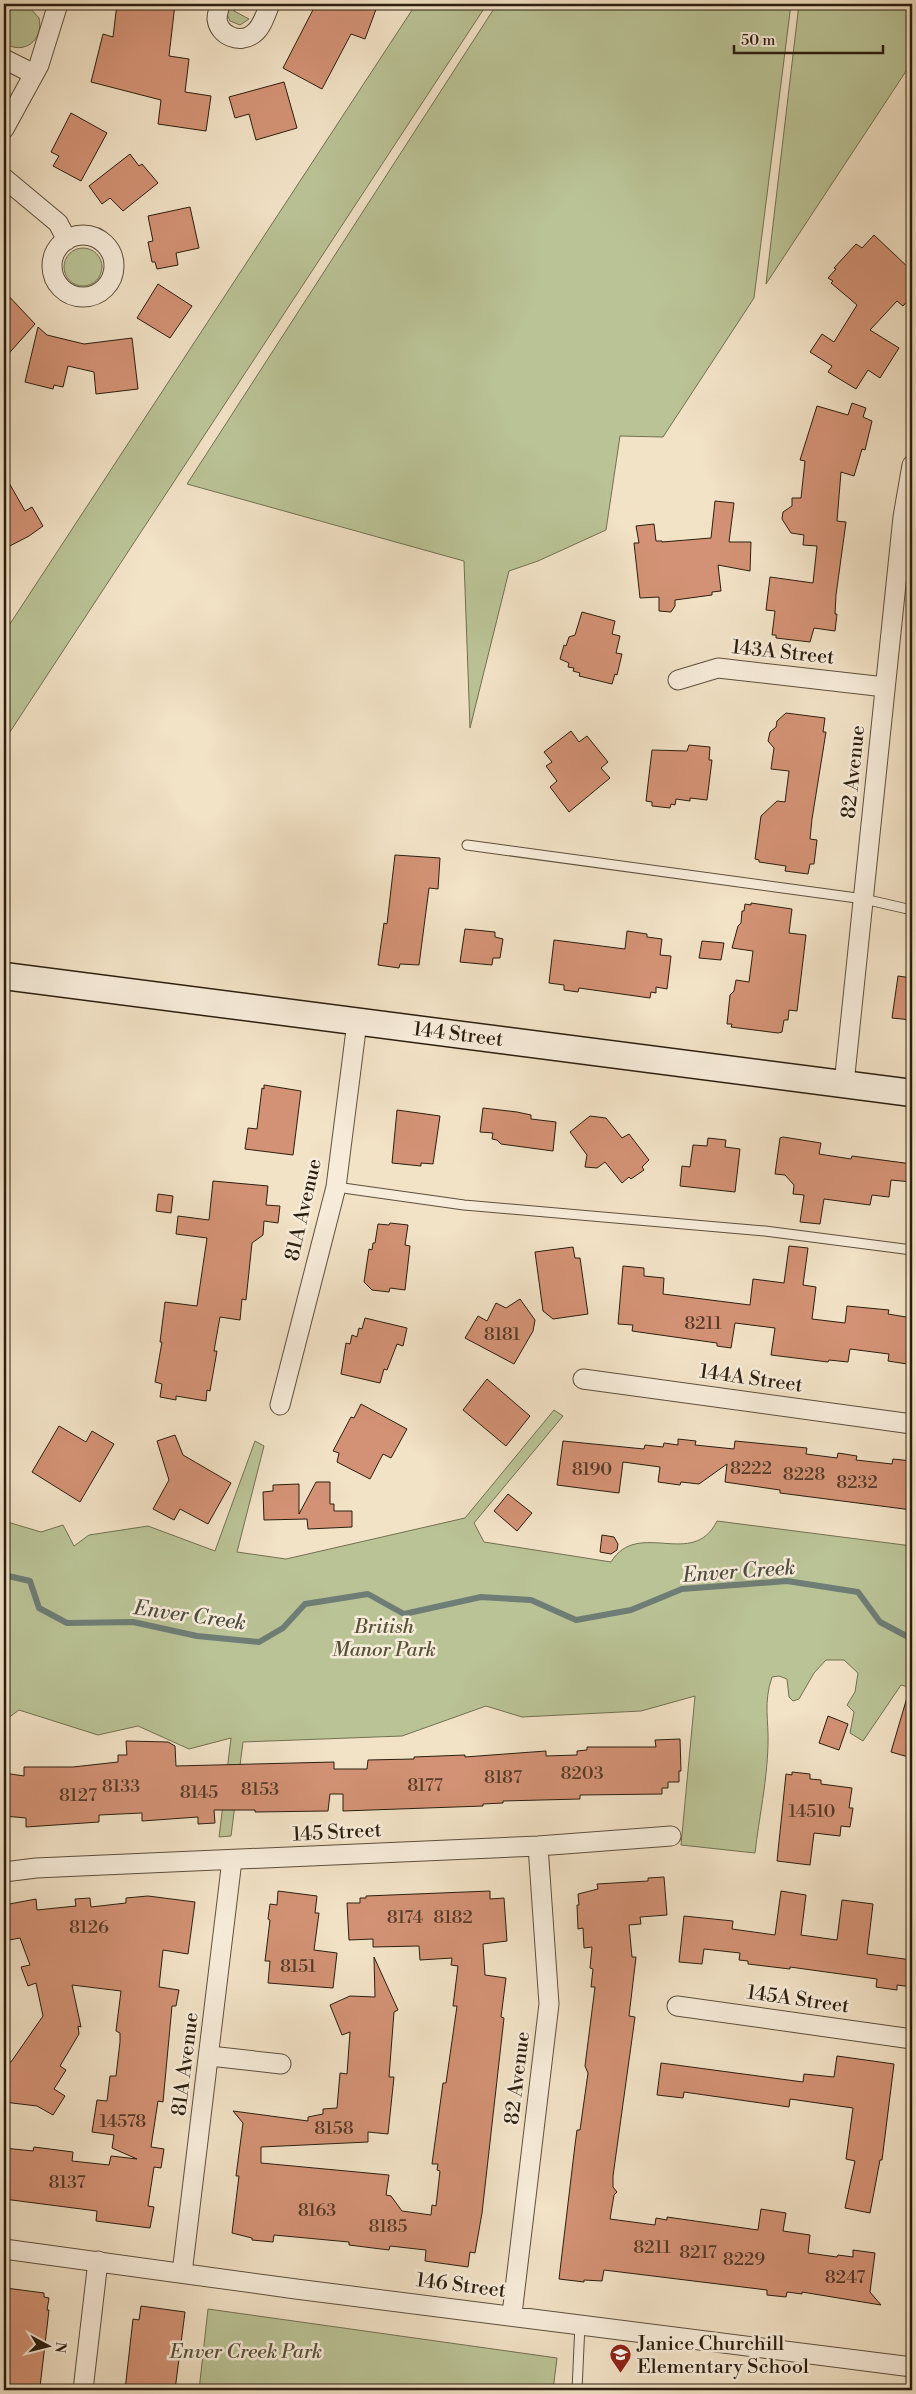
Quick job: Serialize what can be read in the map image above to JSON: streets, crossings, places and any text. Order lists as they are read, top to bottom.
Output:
{
  "streets": {
    "main road": ["144 Street"],
    "street": [
      "143A Street",
      "82 Avenue",
      "81A Avenue",
      "144A Street",
      "145 Street",
      "145A Street",
      "146 Street"
    ]
  },
  "crossings": [
    ["143A Street", "82 Avenue"],
    ["82 Avenue", "144 Street"],
    ["82 Avenue", "145 Street"],
    ["82 Avenue", "146 Street"],
    ["144 Street", "81A Avenue"],
    ["81A Avenue", "145 Street"],
    ["81A Avenue", "146 Street"]
  ],
  "water": ["Enver Creek"],
  "parks": ["British Manor Park", "Enver Creek Park"],
  "places": {
    "school or university": ["Janice Churchill Elementary School"]
  },
  "house_numbers": [
    "8211",
    "8181",
    "8222",
    "8190",
    "8228",
    "8232",
    "8203",
    "8187",
    "8177",
    "8133",
    "8153",
    "8145",
    "8127",
    "14510",
    "8174",
    "8182",
    "8126",
    "8151",
    "14578",
    "8158",
    "8137",
    "8163",
    "8185",
    "8211",
    "8217",
    "8229",
    "8247"
  ],
  "scale_bar": "50 m",
  "north": "right"
}
